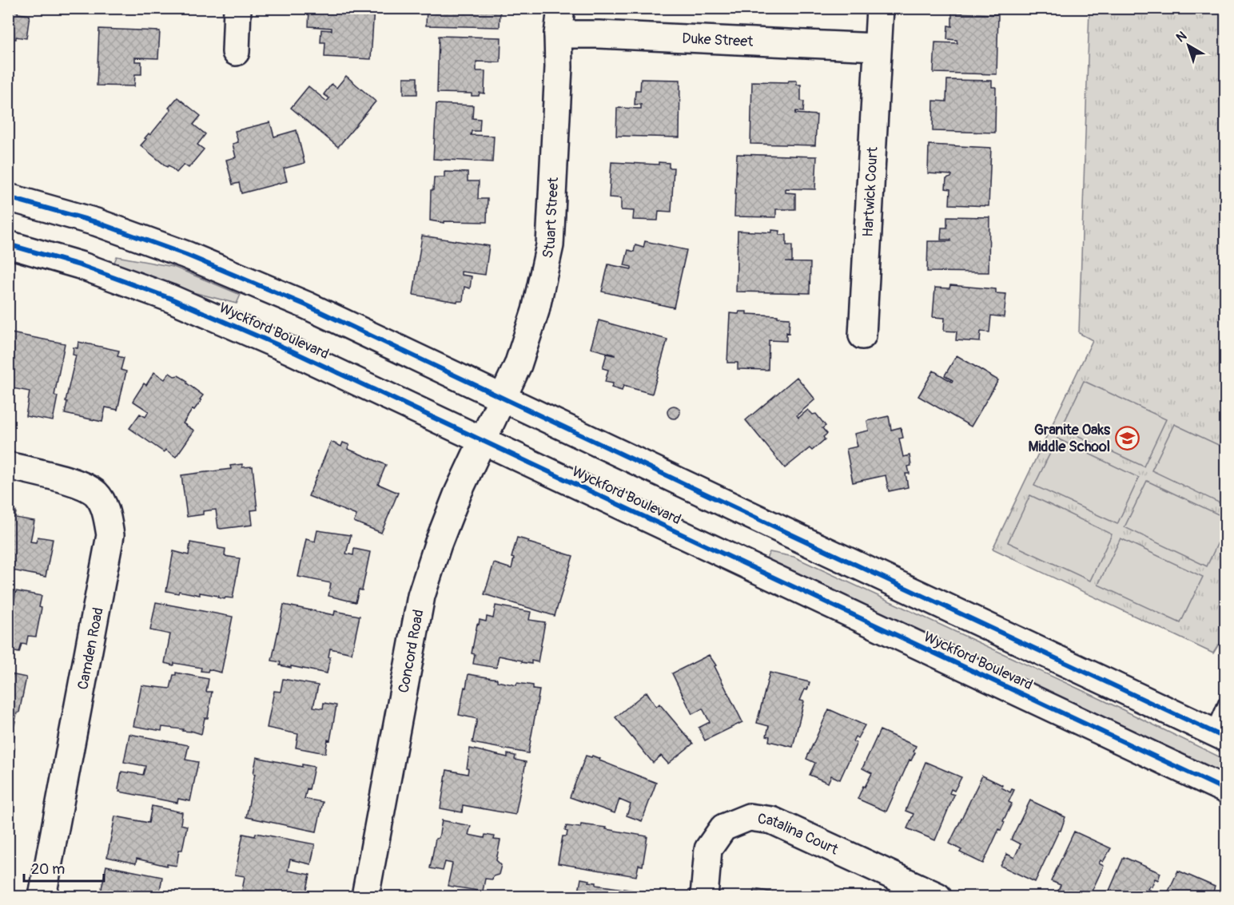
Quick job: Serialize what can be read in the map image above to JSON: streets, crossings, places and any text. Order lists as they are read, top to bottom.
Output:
{
  "streets": {
    "street": [
      "Duke Street",
      "Hartwick Court",
      "Stuart Street",
      "Wyckford Boulevard",
      "Camden Road",
      "Concord Road",
      "Catalina Court"
    ]
  },
  "crossings": [
    ["Duke Street", "Hartwick Court"],
    ["Duke Street", "Stuart Street"],
    ["Stuart Street", "Wyckford Boulevard"],
    ["Stuart Street", "Concord Road"],
    ["Wyckford Boulevard", "Concord Road"]
  ],
  "places": {
    "school or university": ["Granite Oaks Middle School"]
  },
  "scale_bar": "20 m",
  "north": "top left"
}
